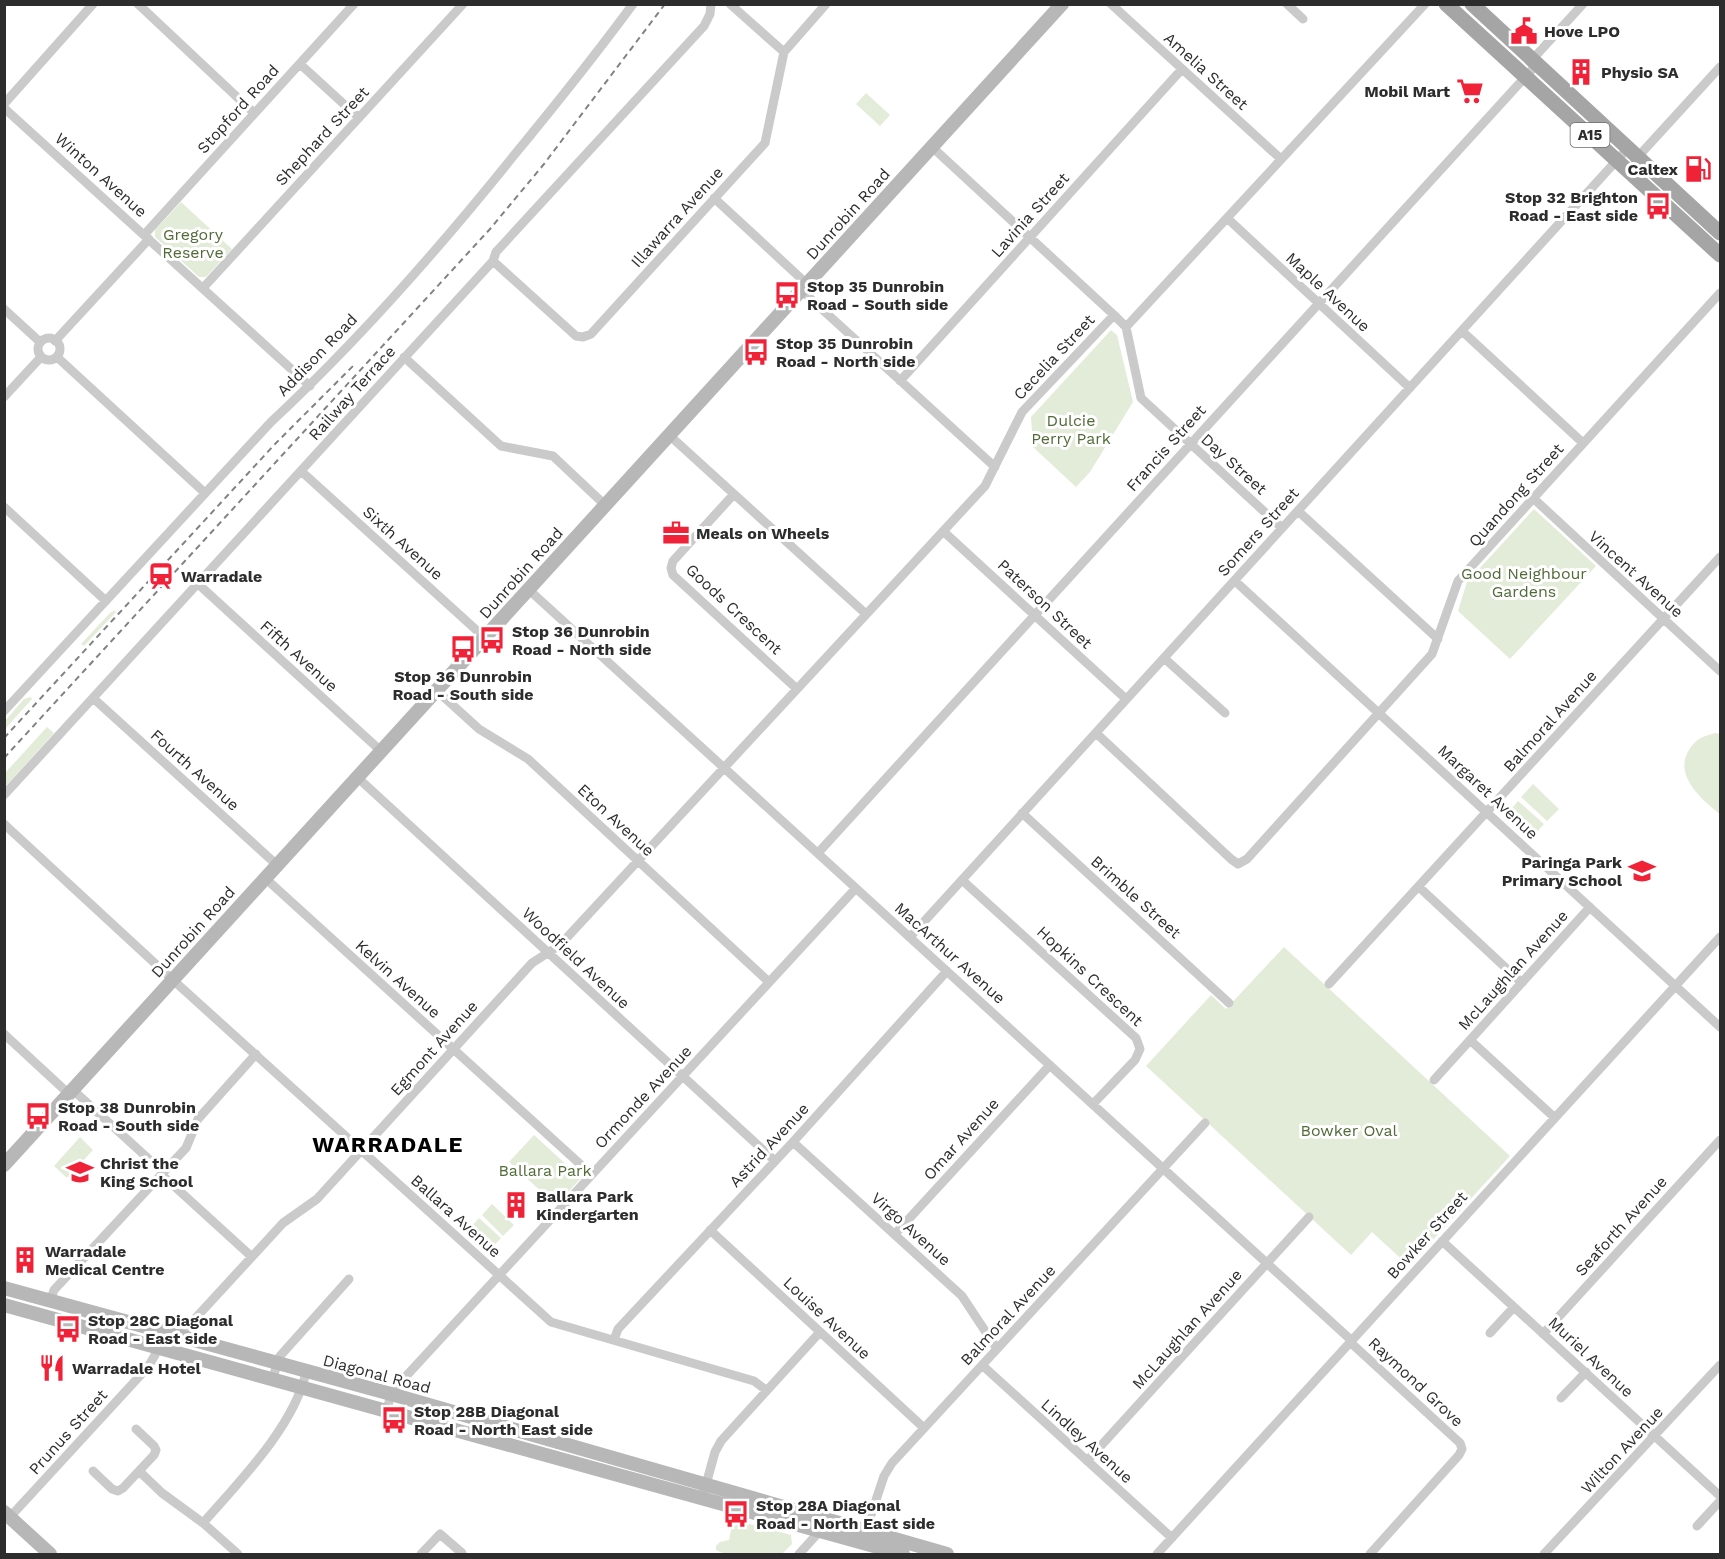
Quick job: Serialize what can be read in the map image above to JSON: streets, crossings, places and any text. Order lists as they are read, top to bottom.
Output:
{
  "streets": {
    "main road": ["A15", "Dunrobin Road", "Diagonal Road"],
    "street": [
      "Amelia Street",
      "Stopford Road",
      "Shephard Street",
      "Winton Avenue",
      "Lavinia Street",
      "Illawarra Avenue",
      "Maple Avenue",
      "Addison Road",
      "Cecelia Street",
      "Railway Terrace",
      "Francis Street",
      "Day Street",
      "Quandong Street",
      "Somers Street",
      "Sixth Avenue",
      "Vincent Avenue",
      "Paterson Street",
      "Goods Crescent",
      "Fifth Avenue",
      "Balmoral Avenue",
      "Fourth Avenue",
      "Margaret Avenue",
      "Eton Avenue",
      "Brimble Street",
      "MacArthur Avenue",
      "Woodfield Avenue",
      "McLaughlan Avenue",
      "Hopkins Crescent",
      "Kelvin Avenue",
      "Egmont Avenue",
      "Ormonde Avenue",
      "Omar Avenue",
      "Astrid Avenue",
      "Ballara Avenue",
      "Seaforth Avenue",
      "Virgo Avenue",
      "Bowker Street",
      "Louise Avenue",
      "Muriel Avenue",
      "Raymond Grove",
      "Prunus Street",
      "Lindley Avenue",
      "Wilton Avenue"
    ]
  },
  "crossings": [
    ["Amelia Street", "Lavinia Street"],
    ["Stopford Road", "Winton Avenue"],
    ["A15", "Francis Street"],
    ["A15", "Somers Street"],
    ["Shephard Street", "Winton Avenue"],
    ["Winton Avenue", "Addison Road"],
    ["Dunrobin Road", "Sixth Avenue"],
    ["Dunrobin Road", "Fifth Avenue"],
    ["Dunrobin Road", "Fourth Avenue"],
    ["Dunrobin Road", "Eton Avenue"],
    ["Dunrobin Road", "MacArthur Avenue"],
    ["Dunrobin Road", "Woodfield Avenue"],
    ["Dunrobin Road", "Kelvin Avenue"],
    ["Dunrobin Road", "Ballara Avenue"],
    ["Illawarra Avenue", "Railway Terrace"],
    ["Maple Avenue", "Francis Street"],
    ["Maple Avenue", "Somers Street"],
    ["Cecelia Street", "Day Street"],
    ["Cecelia Street", "Paterson Street"],
    ["Cecelia Street", "Goods Crescent"],
    ["Cecelia Street", "MacArthur Avenue"],
    ["Cecelia Street", "Egmont Avenue"],
    ["Railway Terrace", "Sixth Avenue"],
    ["Railway Terrace", "Fifth Avenue"],
    ["Railway Terrace", "Fourth Avenue"],
    ["Francis Street", "Day Street"],
    ["Francis Street", "Paterson Street"],
    ["Francis Street", "MacArthur Avenue"],
    ["Day Street", "Somers Street"],
    ["Quandong Street", "Somers Street"],
    ["Quandong Street", "Vincent Avenue"],
    ["Quandong Street", "Margaret Avenue"],
    ["Somers Street", "Paterson Street"],
    ["Somers Street", "Margaret Avenue"],
    ["Somers Street", "Brimble Street"],
    ["Somers Street", "MacArthur Avenue"],
    ["Somers Street", "Hopkins Crescent"],
    ["Vincent Avenue", "Balmoral Avenue"],
    ["Balmoral Avenue", "Margaret Avenue"],
    ["Balmoral Avenue", "MacArthur Avenue"],
    ["Balmoral Avenue", "Virgo Avenue"],
    ["Balmoral Avenue", "Louise Avenue"],
    ["Balmoral Avenue", "Diagonal Road"],
    ["Balmoral Avenue", "Lindley Avenue"],
    ["Margaret Avenue", "McLaughlan Avenue"],
    ["Margaret Avenue", "Bowker Street"],
    ["Eton Avenue", "Egmont Avenue"],
    ["Eton Avenue", "Ormonde Avenue"],
    ["MacArthur Avenue", "McLaughlan Avenue"],
    ["MacArthur Avenue", "Hopkins Crescent"],
    ["MacArthur Avenue", "Egmont Avenue"],
    ["MacArthur Avenue", "Ormonde Avenue"],
    ["MacArthur Avenue", "Omar Avenue"],
    ["MacArthur Avenue", "Astrid Avenue"],
    ["MacArthur Avenue", "Bowker Street"],
    ["MacArthur Avenue", "Raymond Grove"],
    ["Woodfield Avenue", "Egmont Avenue"],
    ["Woodfield Avenue", "Ormonde Avenue"],
    ["Woodfield Avenue", "Astrid Avenue"],
    ["McLaughlan Avenue", "Lindley Avenue"],
    ["Kelvin Avenue", "Egmont Avenue"],
    ["Kelvin Avenue", "Ormonde Avenue"],
    ["Egmont Avenue", "Ballara Avenue"],
    ["Egmont Avenue", "Diagonal Road"],
    ["Ormonde Avenue", "Ballara Avenue"],
    ["Ormonde Avenue", "Diagonal Road"],
    ["Omar Avenue", "Virgo Avenue"],
    ["Astrid Avenue", "Ballara Avenue"],
    ["Astrid Avenue", "Virgo Avenue"],
    ["Astrid Avenue", "Louise Avenue"],
    ["Seaforth Avenue", "Muriel Avenue"],
    ["Bowker Street", "Muriel Avenue"],
    ["Bowker Street", "Raymond Grove"],
    ["Bowker Street", "Lindley Avenue"],
    ["Muriel Avenue", "Wilton Avenue"],
    ["Diagonal Road", "Prunus Street"]
  ],
  "districts": ["WARRADALE"],
  "parks": [
    "Gregory Reserve",
    "Dulcie Perry Park",
    "Good Neighbour Gardens",
    "Bowker Oval",
    "Ballara Park"
  ],
  "places": {
    "public building": ["Hove LPO"],
    "building": ["Physio SA", "Ballara Park Kindergarten", "Warradale Medical Centre"],
    "supermarket": ["Mobil Mart"],
    "fuel station": ["Caltex"],
    "bus stop": [
      "Stop 32 Brighton Road - East side",
      "Stop 35 Dunrobin Road - South side",
      "Stop 35 Dunrobin Road - North side",
      "Stop 36 Dunrobin Road - North side",
      "Stop 36 Dunrobin Road - South side",
      "Stop 38 Dunrobin Road - South side",
      "Stop 28C Diagonal Road - East side",
      "Stop 28B Diagonal Road - North East side",
      "Stop 28A Diagonal Road - North East side"
    ],
    "office": ["Meals on Wheels"],
    "station": ["Warradale"],
    "school or university": ["Paringa Park Primary School", "Christ the King School"],
    "restaurant": ["Warradale Hotel"]
  }
}
